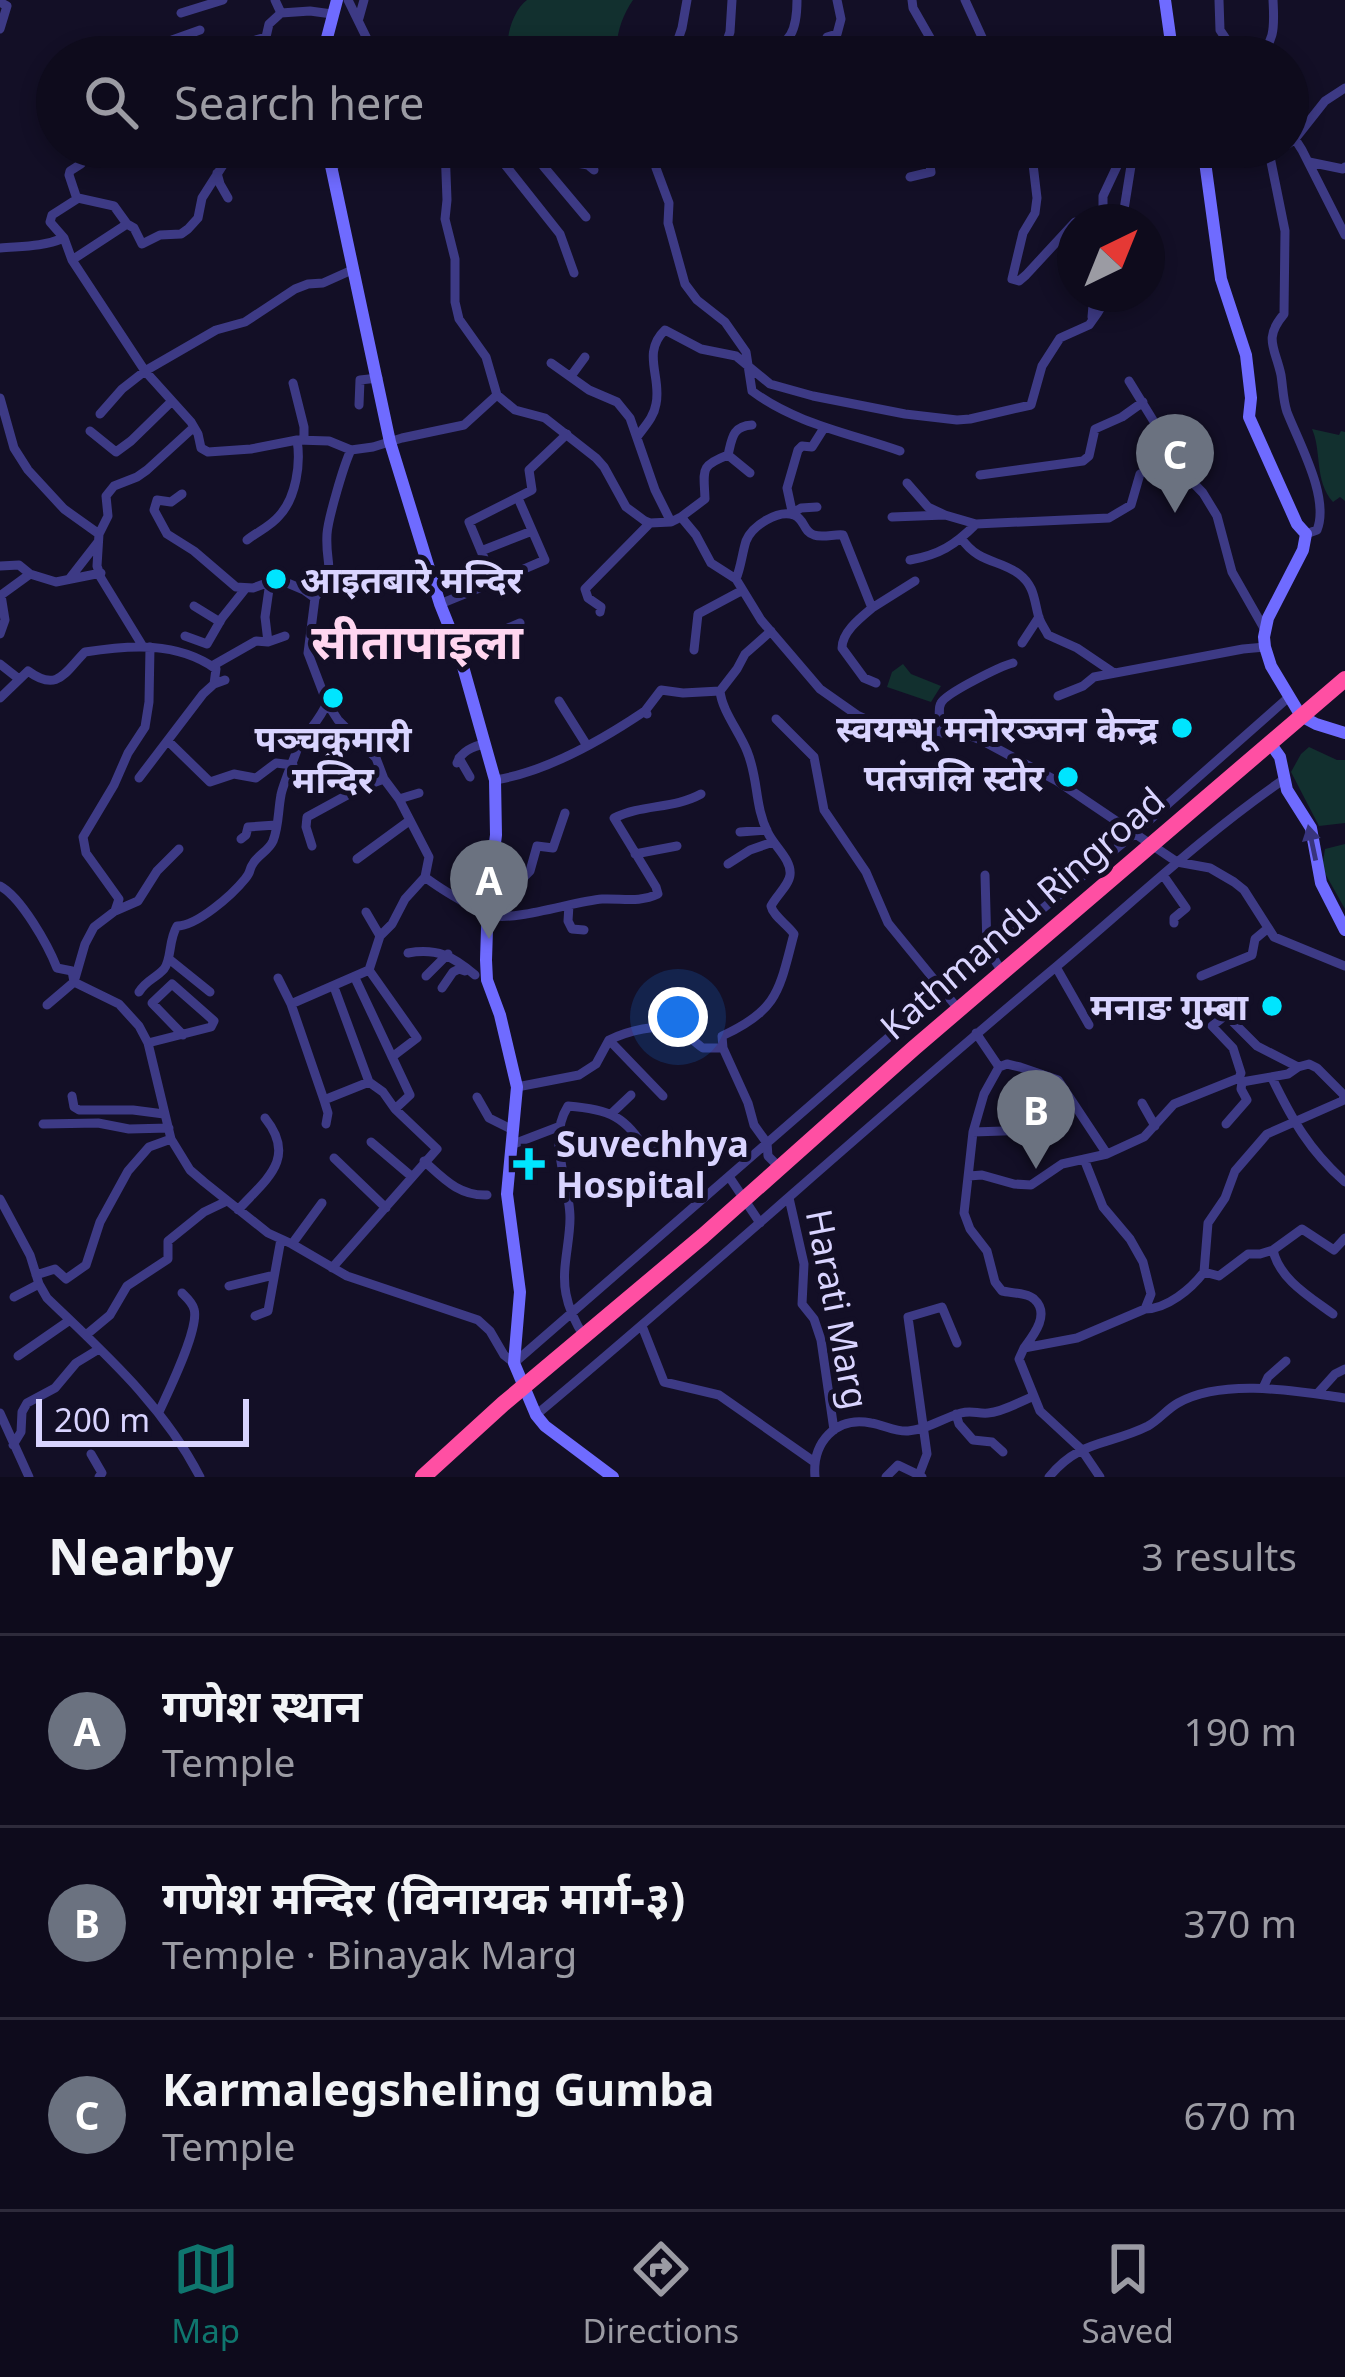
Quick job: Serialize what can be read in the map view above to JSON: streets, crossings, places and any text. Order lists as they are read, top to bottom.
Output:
{
  "streets": {
    "highway": ["Kathmandu Ringroad"],
    "street": ["Harati Marg"]
  },
  "districts": ["सीतापाइला"],
  "places": {
    "other": [
      "आइतबारे मन्दिर",
      "पञ्चकुमारी मन्दिर",
      "स्वयम्भू मनोरञ्जन केन्द्र",
      "पतंजलि स्टोर",
      "मनाङ गुम्बा"
    ],
    "health": ["Suvechhya Hospital"]
  },
  "scale_bar": "200 m",
  "north": "top right",
  "page": {
    "search": "Search here",
    "pins": ["C", "A", "B"],
    "scale": "200 m",
    "heading": ["Nearby", "3 results"],
    "list": [
      {
        "mark": "A",
        "name": "गणेश स्थान",
        "note": "Temple",
        "value": "190 m"
      },
      {
        "mark": "B",
        "name": "गणेश मन्दिर (विनायक मार्ग-३)",
        "note": "Temple · Binayak Marg",
        "value": "370 m"
      },
      {
        "mark": "C",
        "name": "Karmalegsheling Gumba",
        "note": "Temple",
        "value": "670 m"
      }
    ],
    "nav": ["Map", "Directions", "Saved"]
  }
}
